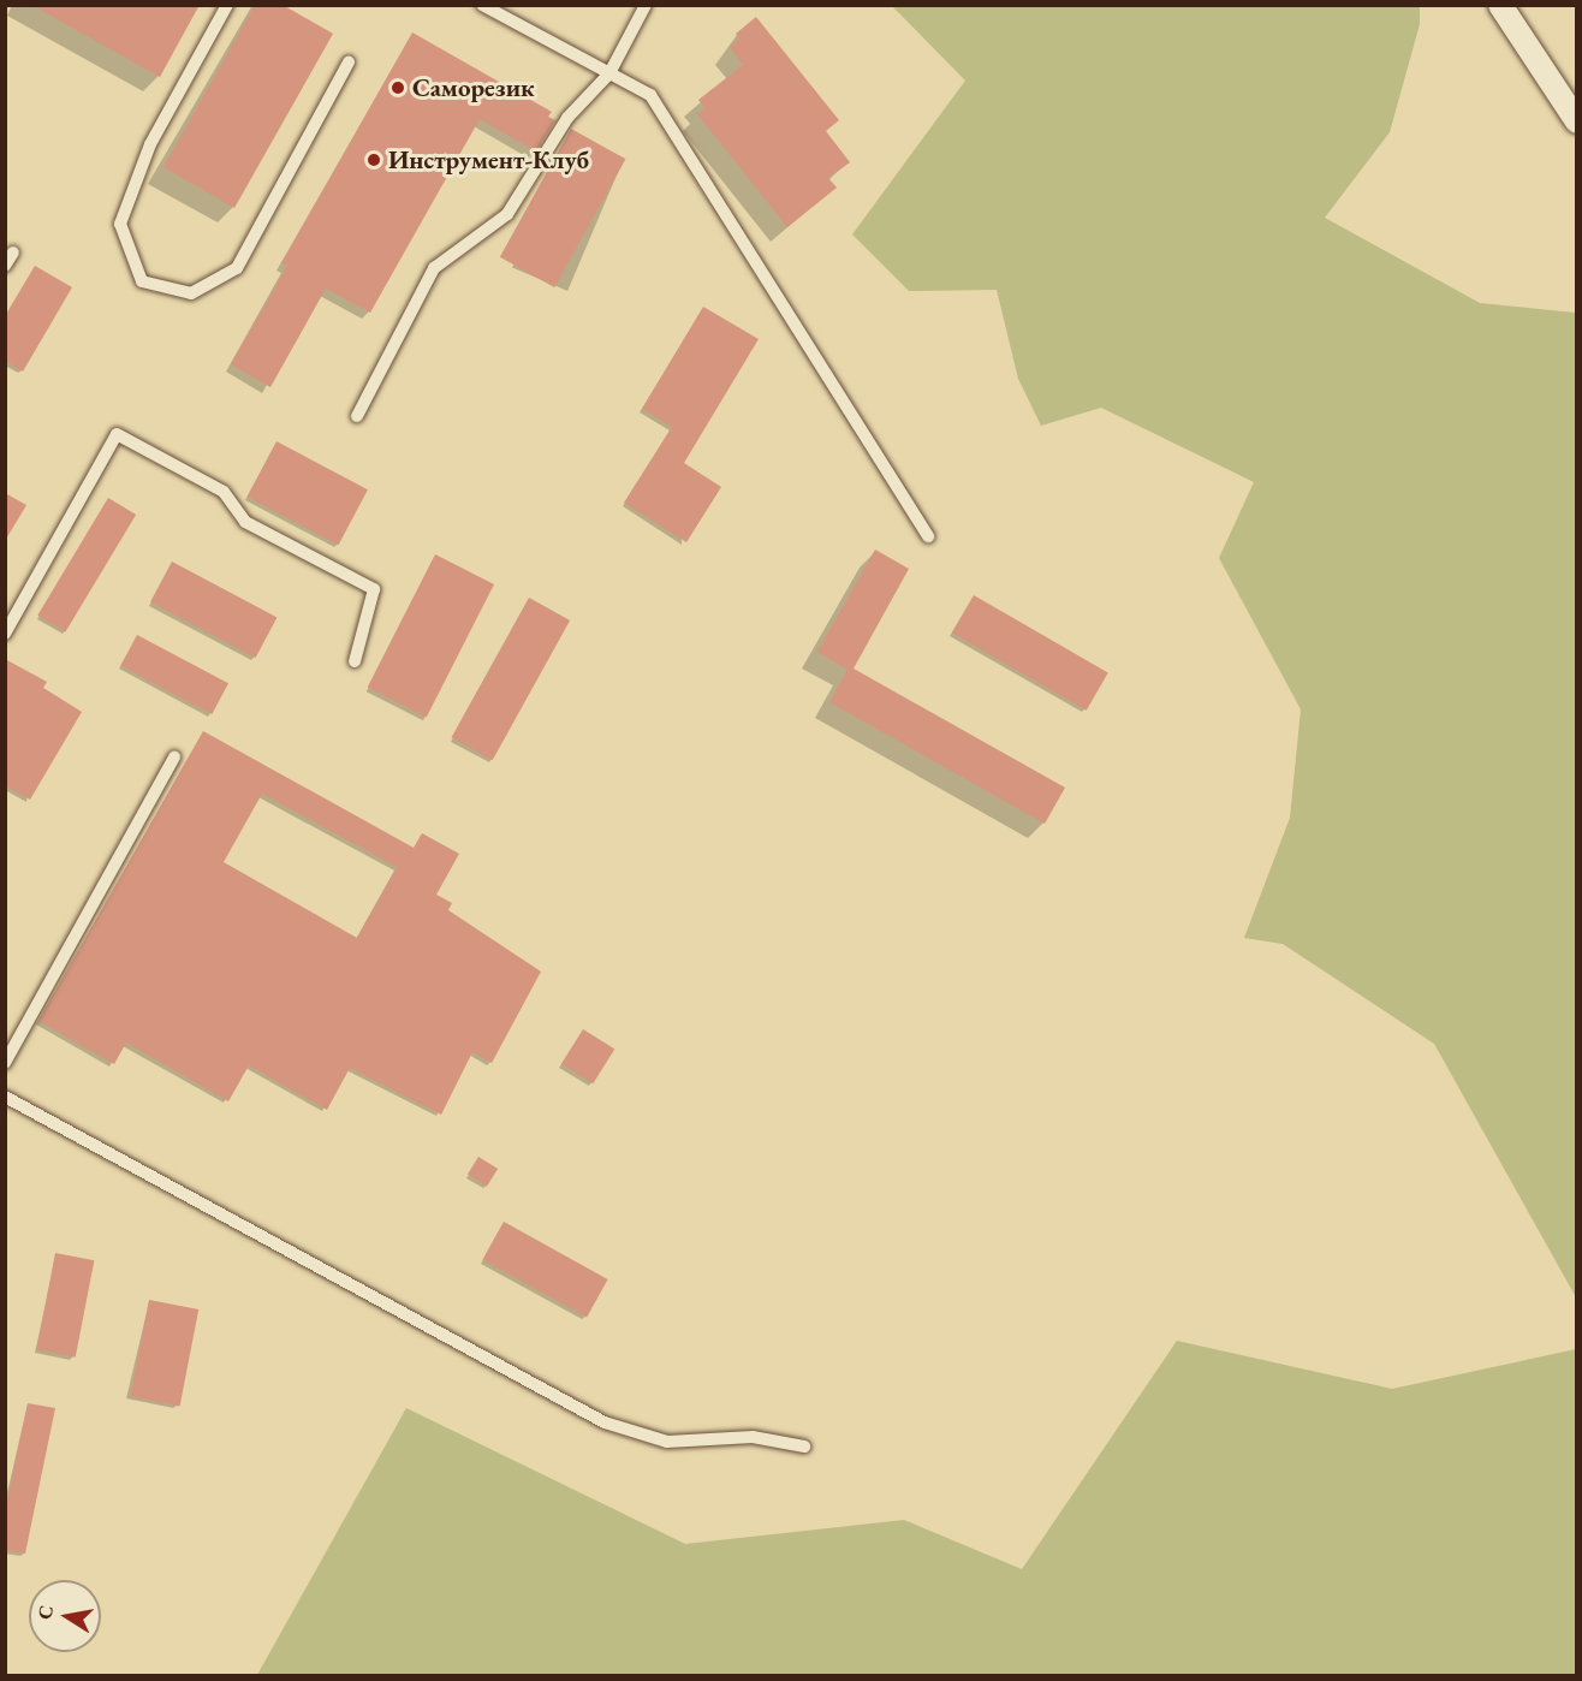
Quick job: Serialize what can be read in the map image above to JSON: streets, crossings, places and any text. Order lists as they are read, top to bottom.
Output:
{
  "places": ["Саморезик", "Инструмент-Клуб"],
  "north": "left"
}
